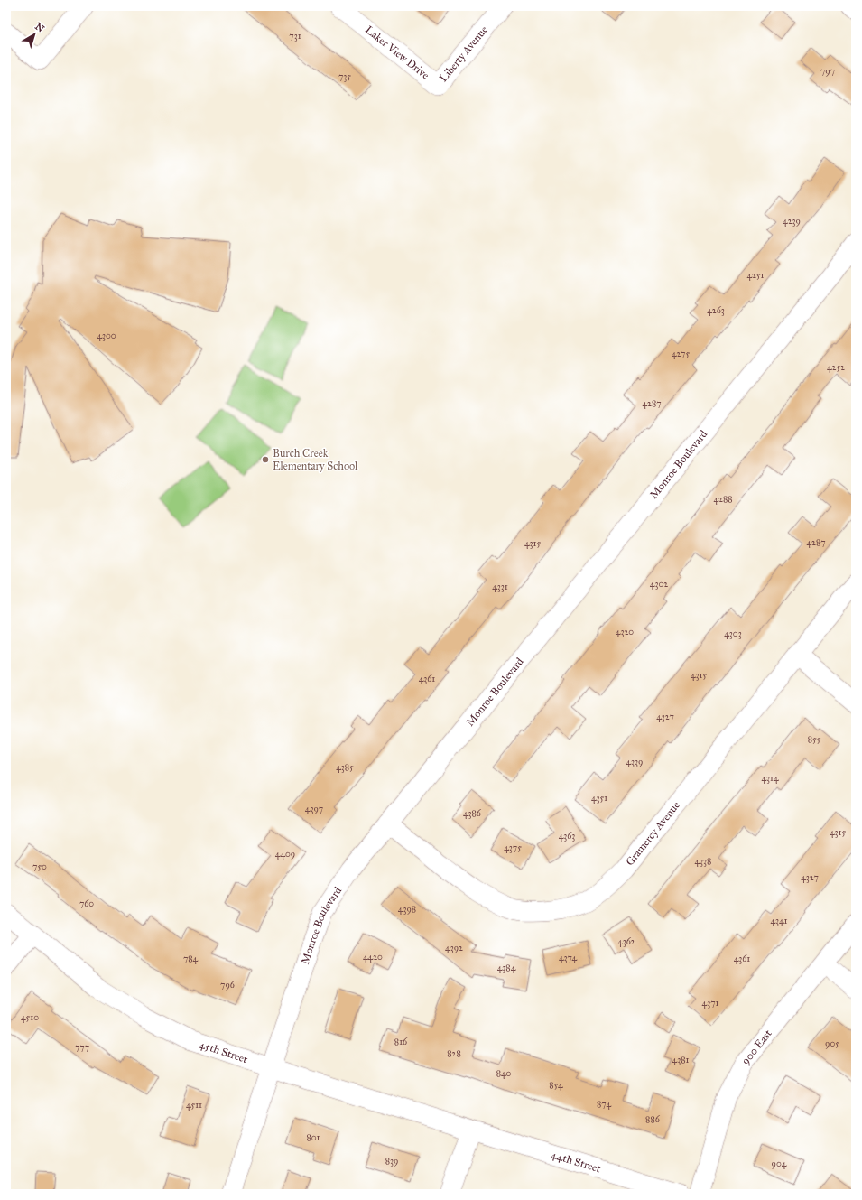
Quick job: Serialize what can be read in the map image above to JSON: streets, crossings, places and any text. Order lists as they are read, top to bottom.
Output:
{
  "streets": {
    "street": [
      "Laker View Drive",
      "Liberty Avenue",
      "Monroe Boulevard",
      "Gramercy Avenue",
      "900 East",
      "45th Street",
      "44th Street"
    ]
  },
  "crossings": [
    ["Laker View Drive", "Liberty Avenue"],
    ["Monroe Boulevard", "Gramercy Avenue"],
    ["Monroe Boulevard", "45th Street"],
    ["45th Street", "44th Street"]
  ],
  "places": ["Burch Creek Elementary School"],
  "house_numbers": [
    "731",
    "797",
    "735",
    "4239",
    "4251",
    "4263",
    "4300",
    "4275",
    "4252",
    "4287",
    "4288",
    "4287",
    "4315",
    "4302",
    "4331",
    "4320",
    "4303",
    "4315",
    "4361",
    "4327",
    "855",
    "4339",
    "4385",
    "4314",
    "4351",
    "4397",
    "4386",
    "4315",
    "4363",
    "4375",
    "4409",
    "4338",
    "750",
    "4327",
    "760",
    "4398",
    "4341",
    "4362",
    "4392",
    "4420",
    "4374",
    "784",
    "4361",
    "4384",
    "796",
    "4371",
    "4510",
    "816",
    "905",
    "777",
    "828",
    "4381",
    "840",
    "854",
    "874",
    "4511",
    "886",
    "801",
    "839",
    "904"
  ],
  "north": "top right"
}
